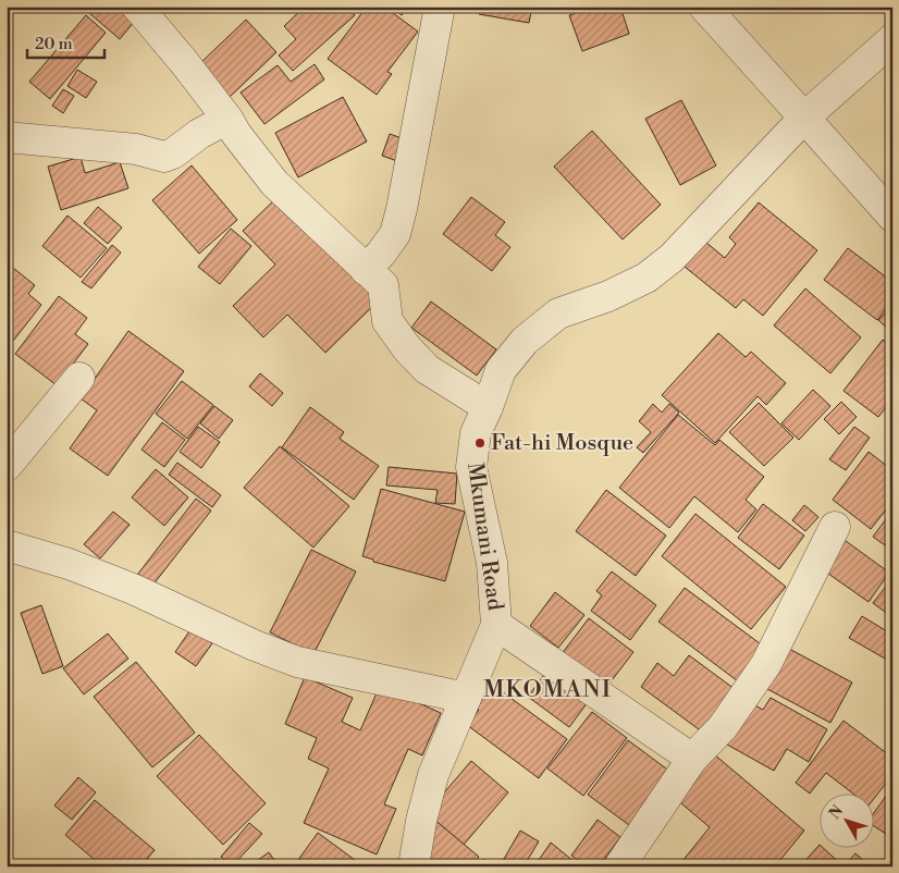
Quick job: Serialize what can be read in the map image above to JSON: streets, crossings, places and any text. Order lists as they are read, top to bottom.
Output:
{
  "streets": {
    "street": ["Mkumani Road"]
  },
  "districts": ["MKOMANI"],
  "places": ["Fat-hi Mosque"],
  "scale_bar": "20 m",
  "north": "top left"
}
